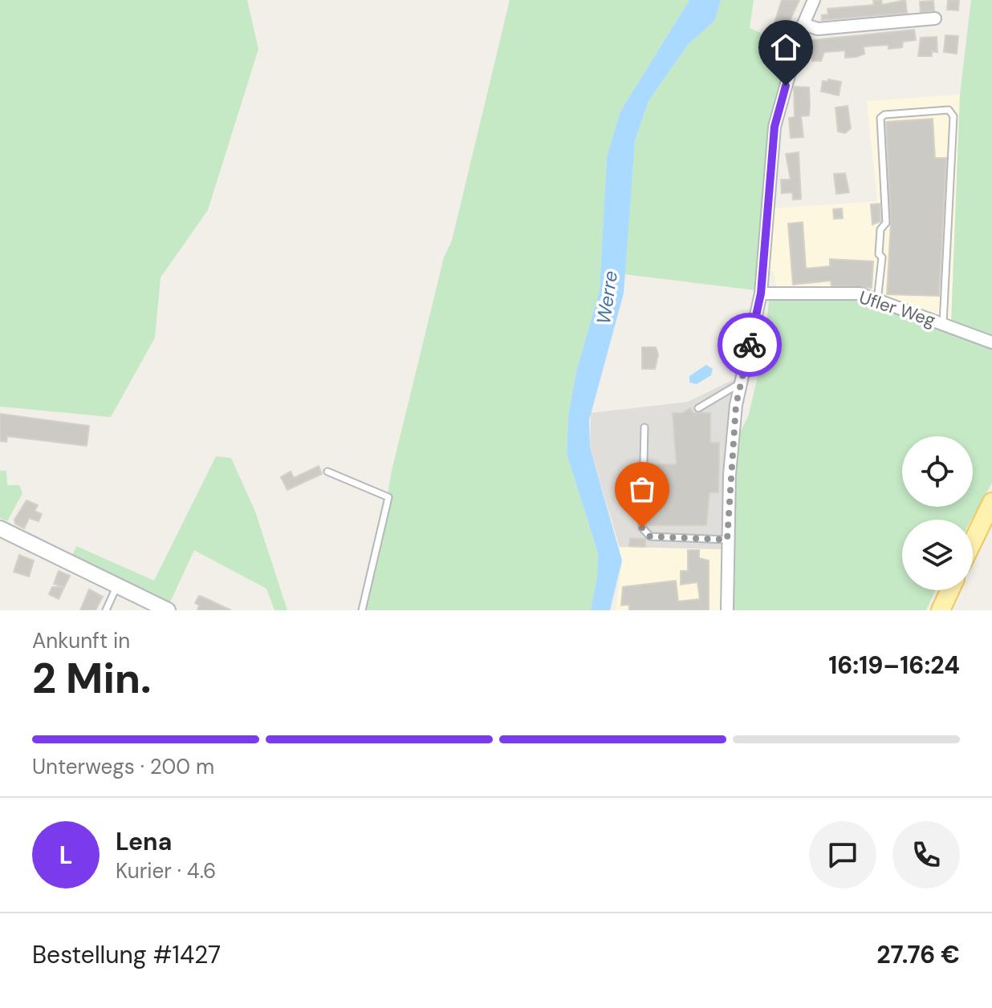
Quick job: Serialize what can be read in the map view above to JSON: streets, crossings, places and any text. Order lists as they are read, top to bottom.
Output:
{
  "streets": {
    "street": ["Ufler Weg"]
  },
  "water": ["Werre"],
  "page": {
    "heading": ["2 Min.", "Ankunft in", "16:19–16:24"],
    "panel": [
      "Lena",
      "Kurier · 4.6",
      "Bestellung #1427",
      "27.76 €"
    ],
    "bar": "Unterwegs · 200 m",
    "round": "L"
  }
}
